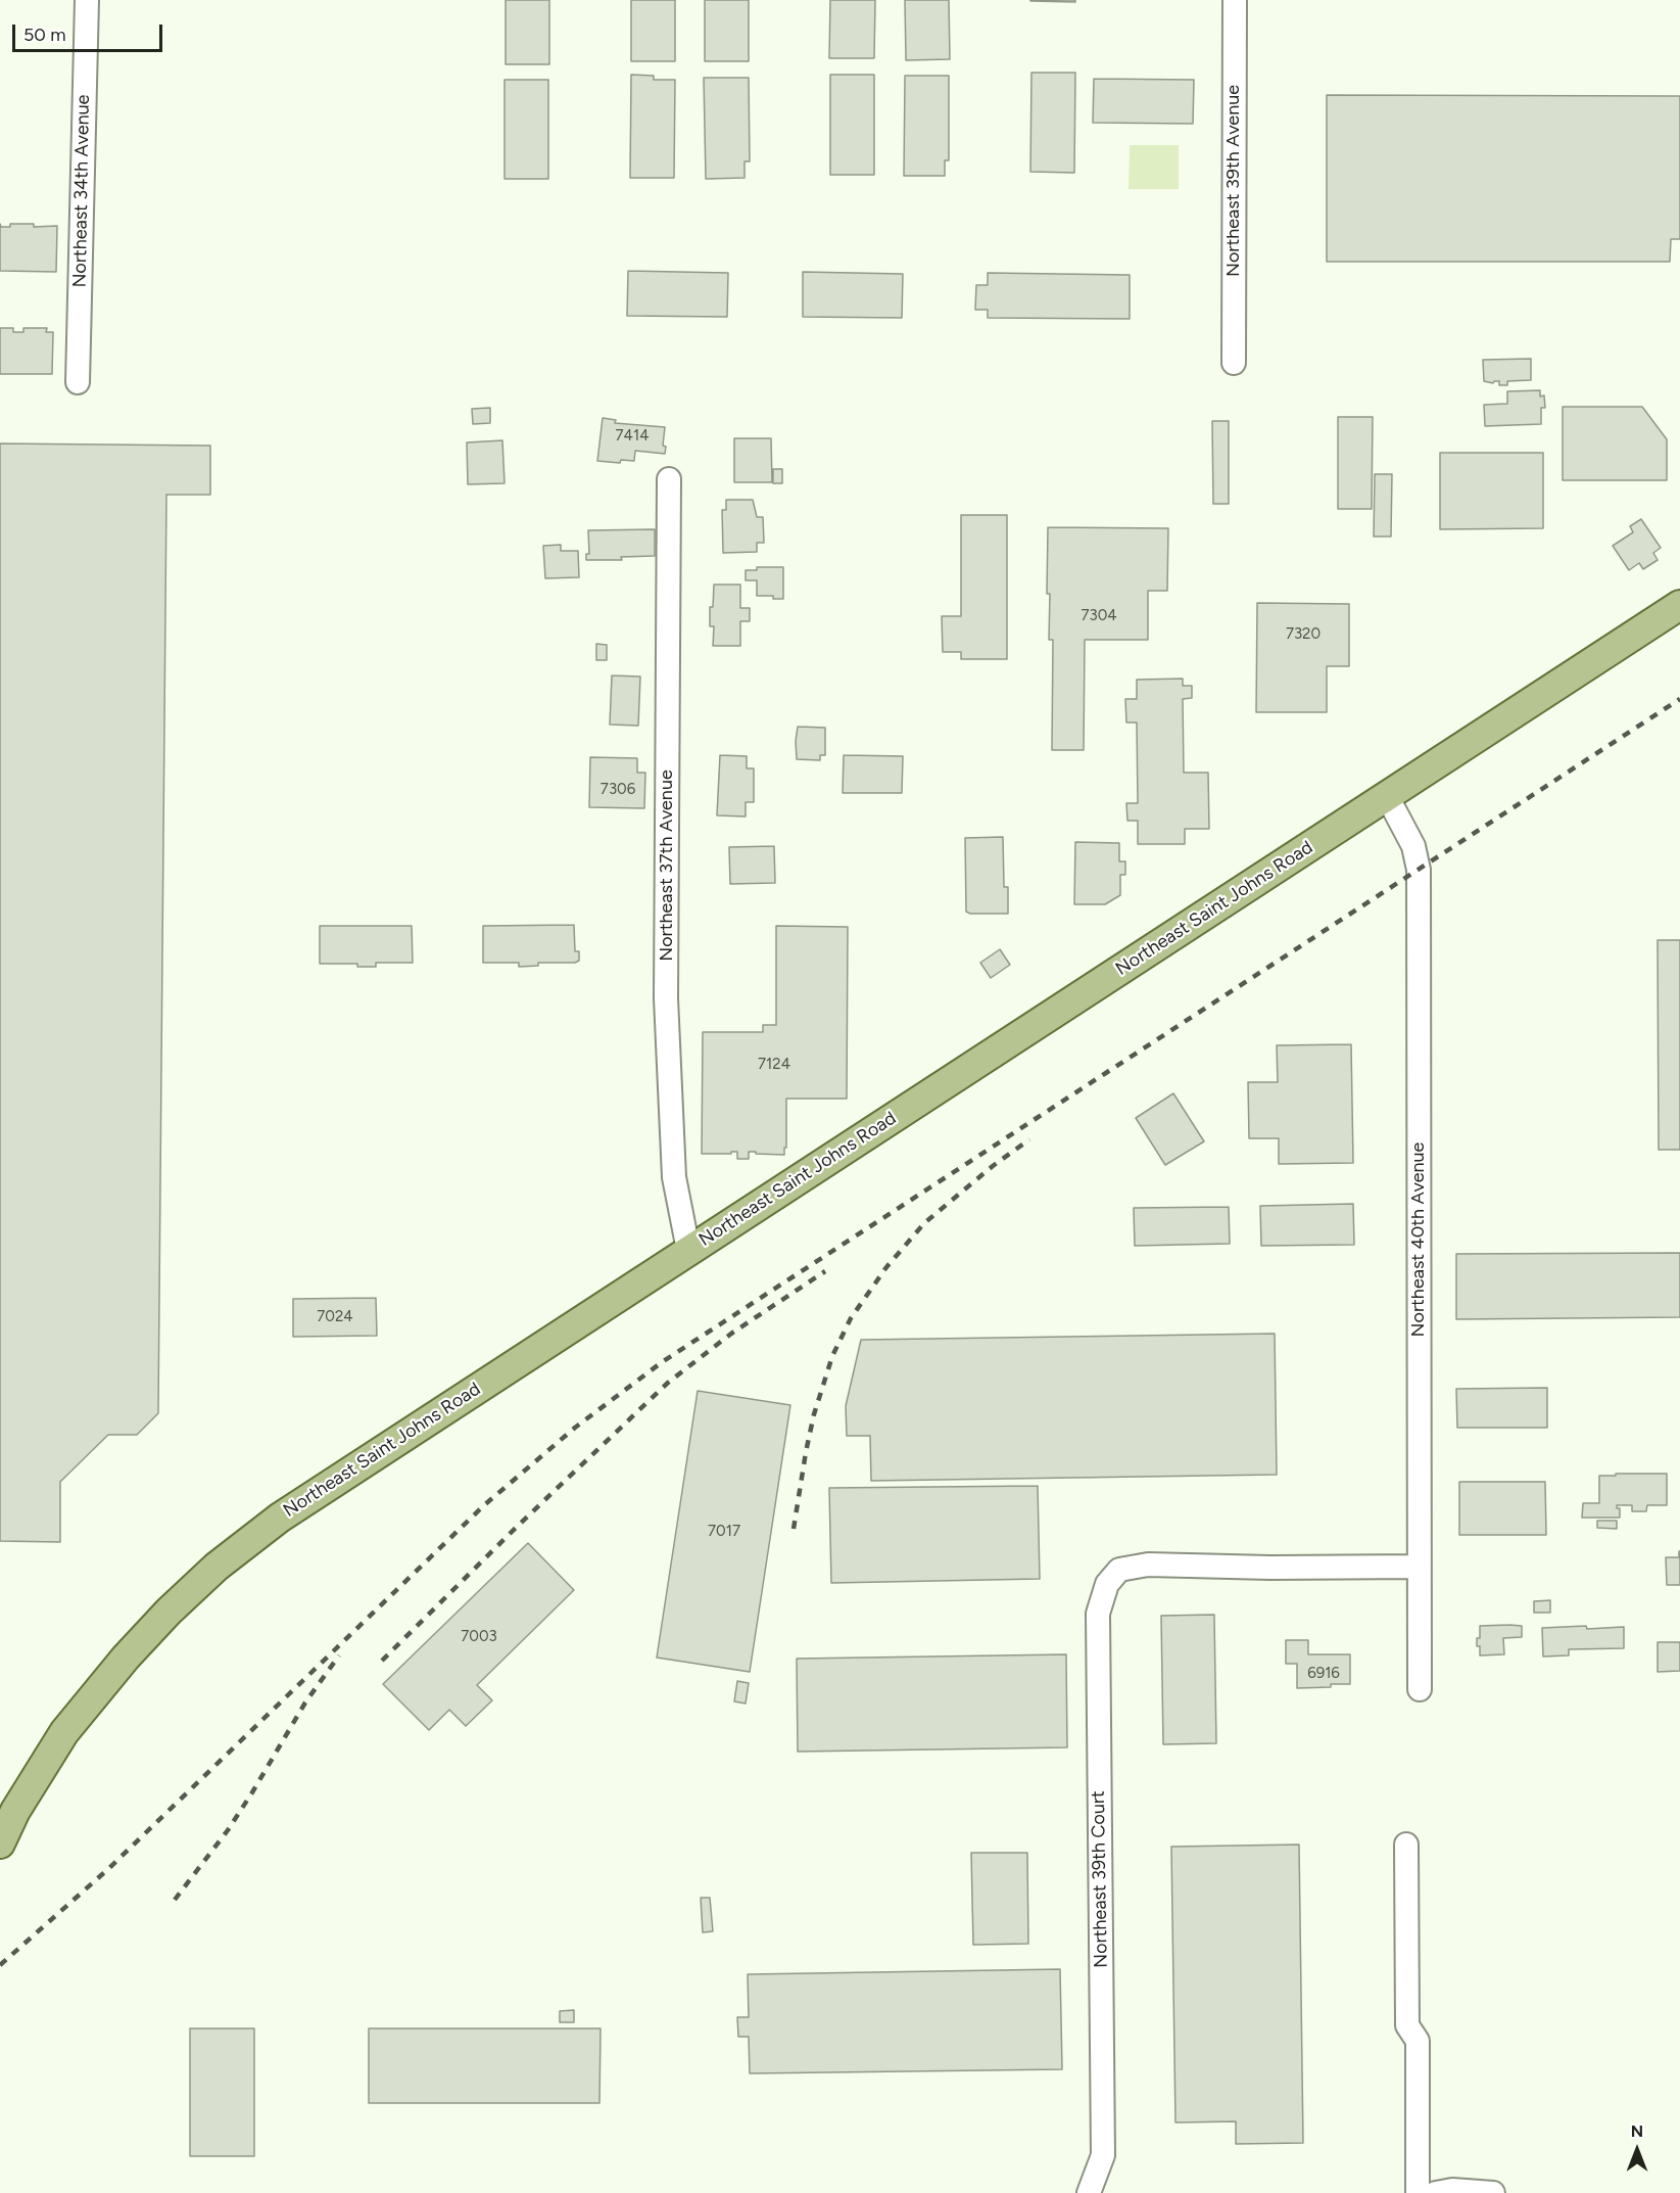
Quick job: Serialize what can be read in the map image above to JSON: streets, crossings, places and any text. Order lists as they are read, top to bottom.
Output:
{
  "streets": {
    "main road": ["Northeast Saint Johns Road"],
    "street": [
      "Northeast 39th Avenue",
      "Northeast 34th Avenue",
      "Northeast 37th Avenue",
      "Northeast 40th Avenue",
      "Northeast 39th Court"
    ]
  },
  "crossings": [
    ["Northeast 37th Avenue", "Northeast Saint Johns Road"],
    ["Northeast Saint Johns Road", "Northeast 40th Avenue"],
    ["Northeast 40th Avenue", "Northeast 39th Court"]
  ],
  "house_numbers": [
    "7414",
    "7304",
    "7320",
    "7306",
    "7124",
    "7024",
    "7017",
    "7003",
    "6916"
  ],
  "scale_bar": "50 m",
  "north": "top"
}
